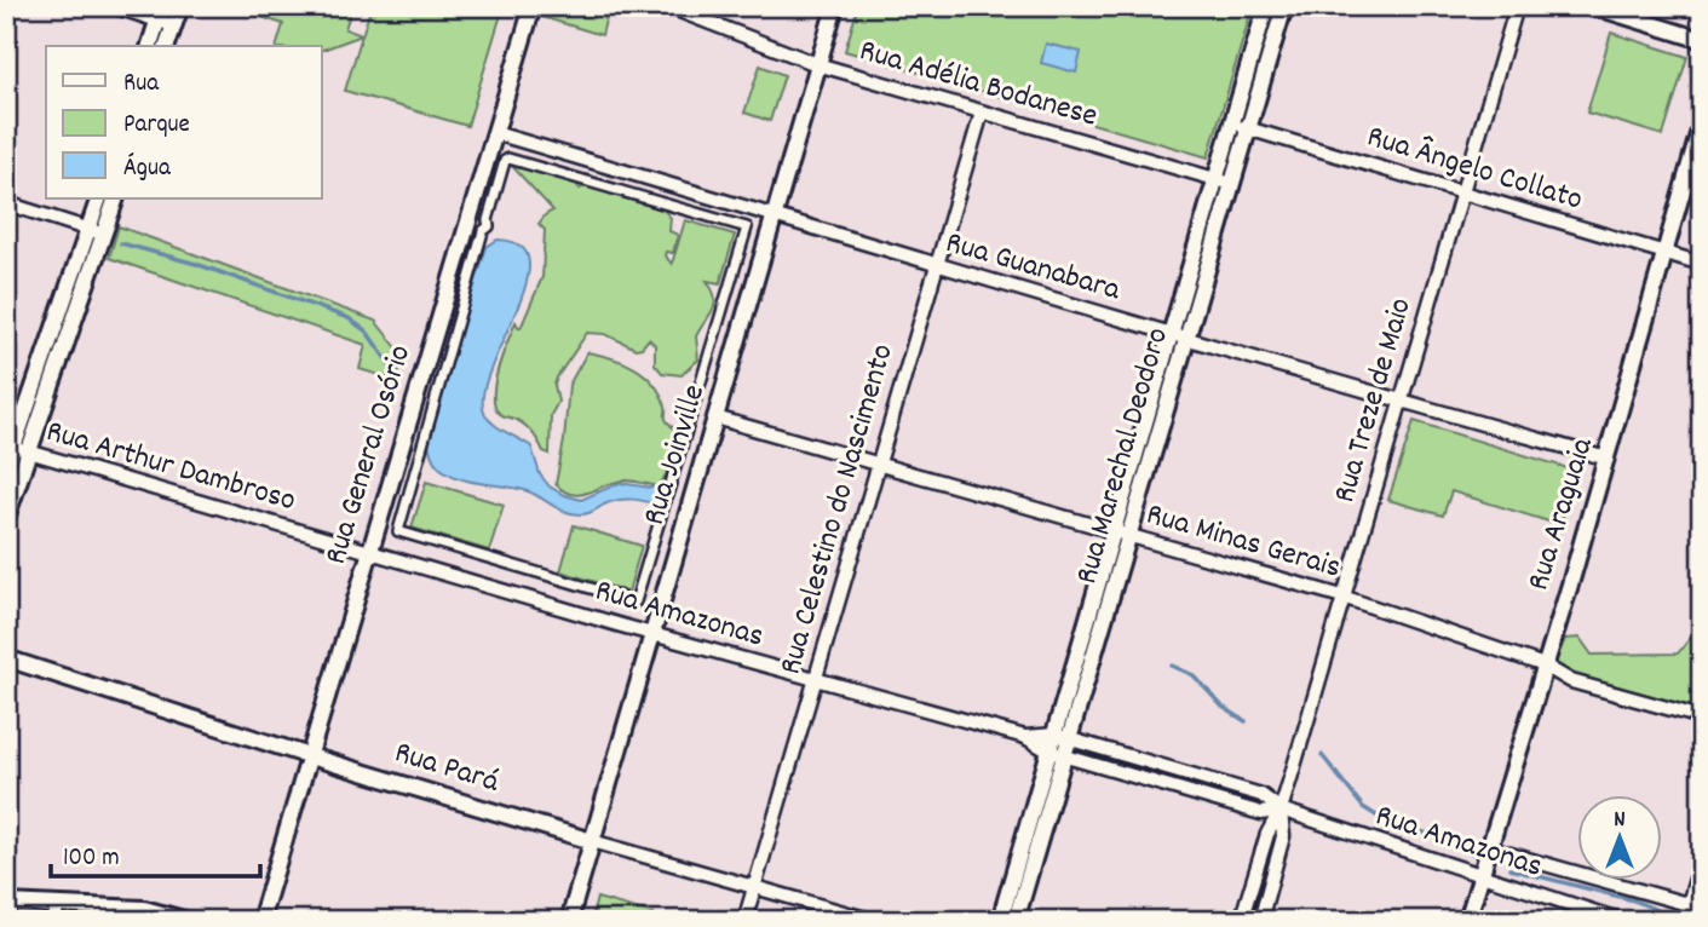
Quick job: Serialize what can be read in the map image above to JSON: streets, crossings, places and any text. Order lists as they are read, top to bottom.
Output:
{
  "streets": {
    "street": [
      "Rua Adélia Bodanese",
      "Rua Ângelo Collato",
      "Rua Guanabara",
      "Rua Treze de Maio",
      "Rua General Osório",
      "Rua Joinville",
      "Rua Marechal Deodoro",
      "Rua Arthur Dambroso",
      "Rua Celestino do Nascimento",
      "Rua Araguaia",
      "Rua Minas Gerais",
      "Rua Amazonas",
      "Rua Pará"
    ]
  },
  "crossings": [
    ["Rua Adélia Bodanese", "Rua Joinville"],
    ["Rua Adélia Bodanese", "Rua Marechal Deodoro"],
    ["Rua Adélia Bodanese", "Rua Celestino do Nascimento"],
    ["Rua Ângelo Collato", "Rua Treze de Maio"],
    ["Rua Ângelo Collato", "Rua Marechal Deodoro"],
    ["Rua Ângelo Collato", "Rua Araguaia"],
    ["Rua Guanabara", "Rua Treze de Maio"],
    ["Rua Guanabara", "Rua General Osório"],
    ["Rua Guanabara", "Rua Joinville"],
    ["Rua Guanabara", "Rua Marechal Deodoro"],
    ["Rua Guanabara", "Rua Celestino do Nascimento"],
    ["Rua Guanabara", "Rua Araguaia"],
    ["Rua Treze de Maio", "Rua Minas Gerais"],
    ["Rua Treze de Maio", "Rua Amazonas"],
    ["Rua General Osório", "Rua Arthur Dambroso"],
    ["Rua General Osório", "Rua Amazonas"],
    ["Rua General Osório", "Rua Pará"],
    ["Rua Joinville", "Rua Minas Gerais"],
    ["Rua Joinville", "Rua Amazonas"],
    ["Rua Joinville", "Rua Pará"],
    ["Rua Marechal Deodoro", "Rua Minas Gerais"],
    ["Rua Marechal Deodoro", "Rua Amazonas"],
    ["Rua Arthur Dambroso", "Rua Amazonas"],
    ["Rua Celestino do Nascimento", "Rua Minas Gerais"],
    ["Rua Celestino do Nascimento", "Rua Amazonas"],
    ["Rua Celestino do Nascimento", "Rua Pará"],
    ["Rua Araguaia", "Rua Minas Gerais"],
    ["Rua Araguaia", "Rua Amazonas"]
  ],
  "legend": ["Rua", "Parque", "Água"],
  "scale_bar": "100 m",
  "north": "top"
}
